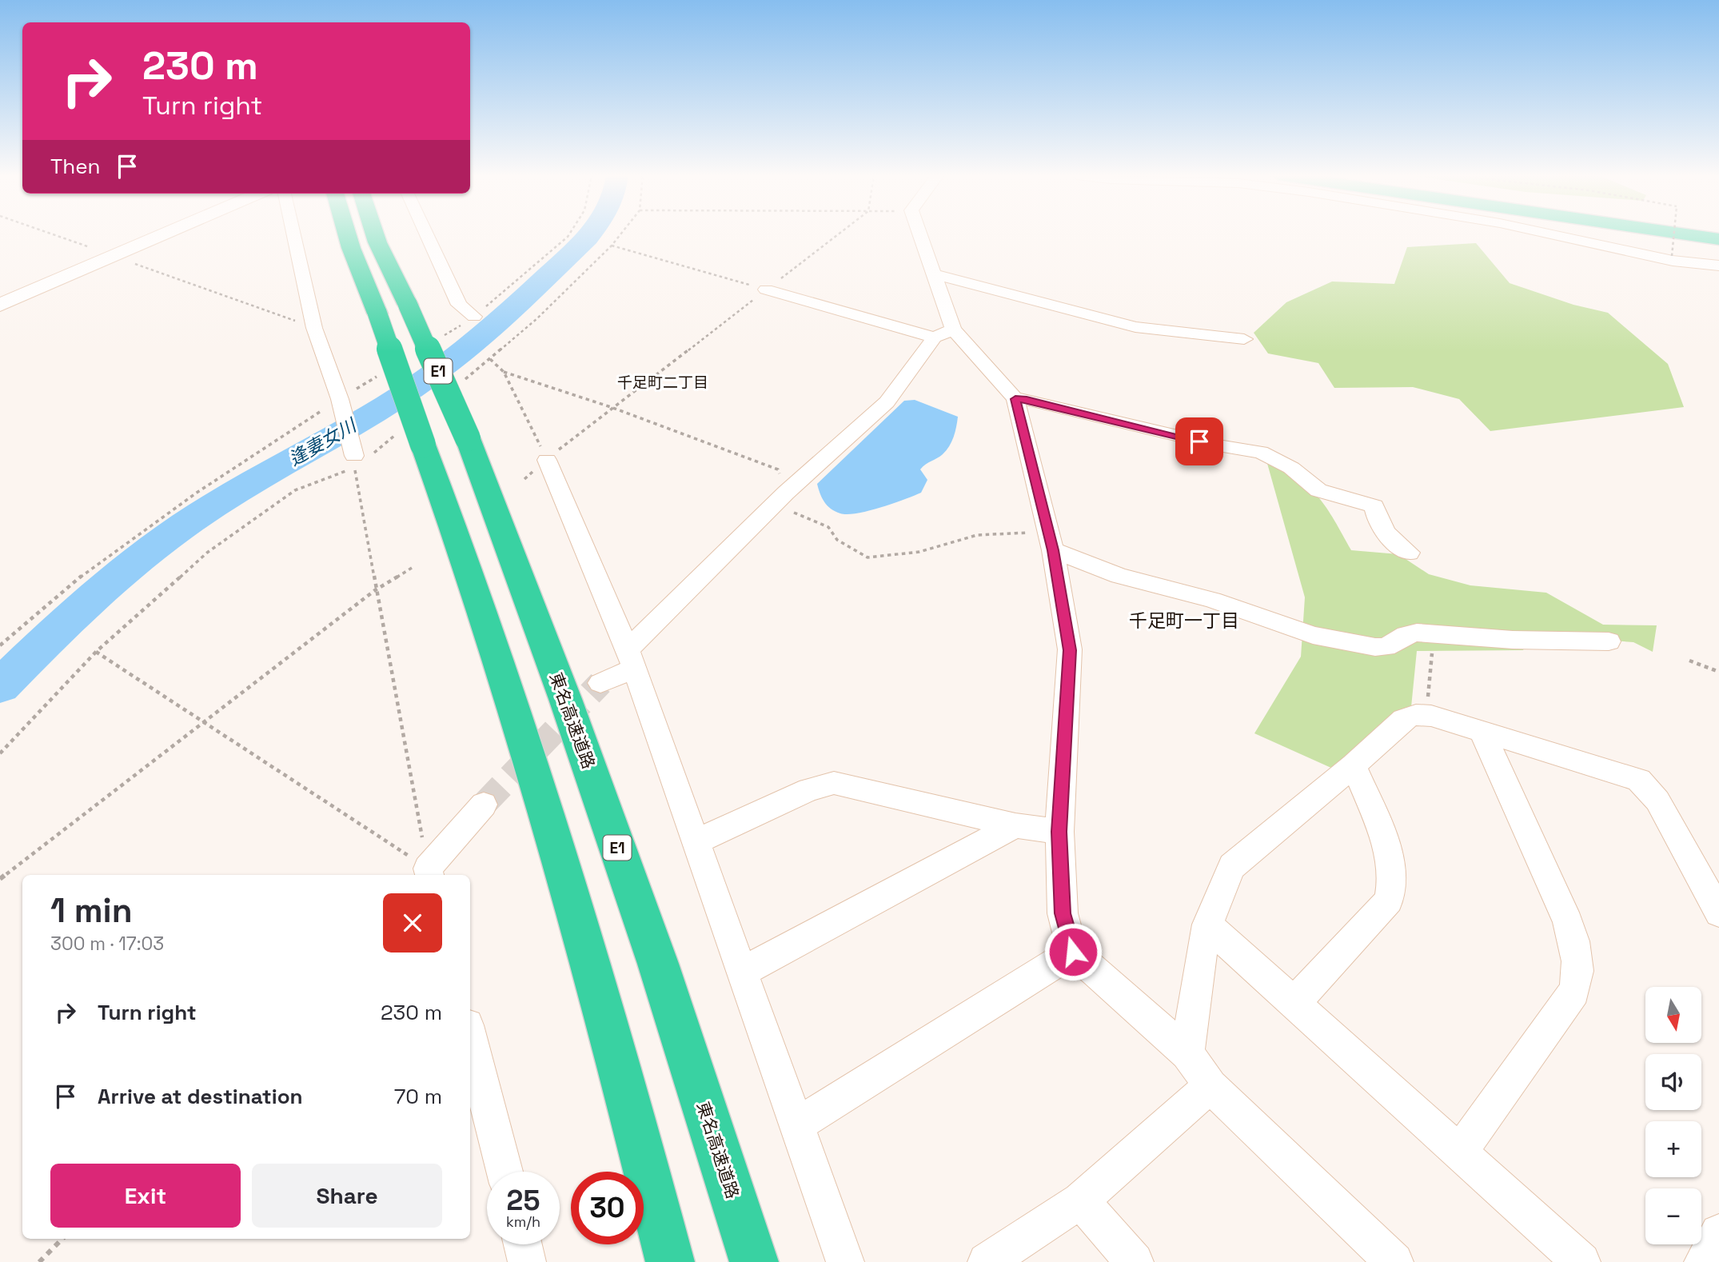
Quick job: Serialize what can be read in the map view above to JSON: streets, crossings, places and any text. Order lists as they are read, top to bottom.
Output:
{
  "streets": {
    "highway": ["E1", "東名高速道路"]
  },
  "districts": ["千足町二丁目", "千足町一丁目"],
  "water": ["逢妻女川"],
  "north": "bottom",
  "page": {
    "turn": ["230 m", "Turn right"],
    "then": "Then",
    "heading": ["1 min", "300 m · 17:03"],
    "list": [
      {
        "name": "Turn right",
        "value": "230 m"
      },
      {
        "name": "Arrive at destination",
        "value": "70 m"
      }
    ],
    "map_buttons": ["+", "−"],
    "buttons": ["Exit", "Share"],
    "speed": "25 km/h",
    "limit": "30"
  }
}
